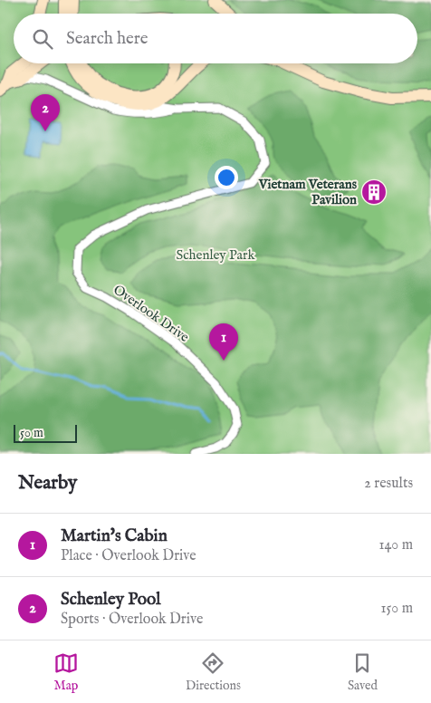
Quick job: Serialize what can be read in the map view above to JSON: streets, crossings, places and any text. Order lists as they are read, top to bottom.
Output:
{
  "streets": {
    "street": ["Overlook Drive"]
  },
  "parks": ["Schenley Park"],
  "places": {
    "building": ["Vietnam Veterans Pavilion"]
  },
  "scale_bar": "50 m",
  "page": {
    "search": "Search here",
    "pins": ["2", "1"],
    "scale": "50 m",
    "heading": ["Nearby", "2 results"],
    "list": [
      {
        "mark": "1",
        "name": "Martin's Cabin",
        "note": "Place · Overlook Drive",
        "value": "140 m"
      },
      {
        "mark": "2",
        "name": "Schenley Pool",
        "note": "Sports · Overlook Drive",
        "value": "150 m"
      }
    ],
    "nav": ["Map", "Directions", "Saved"]
  }
}
